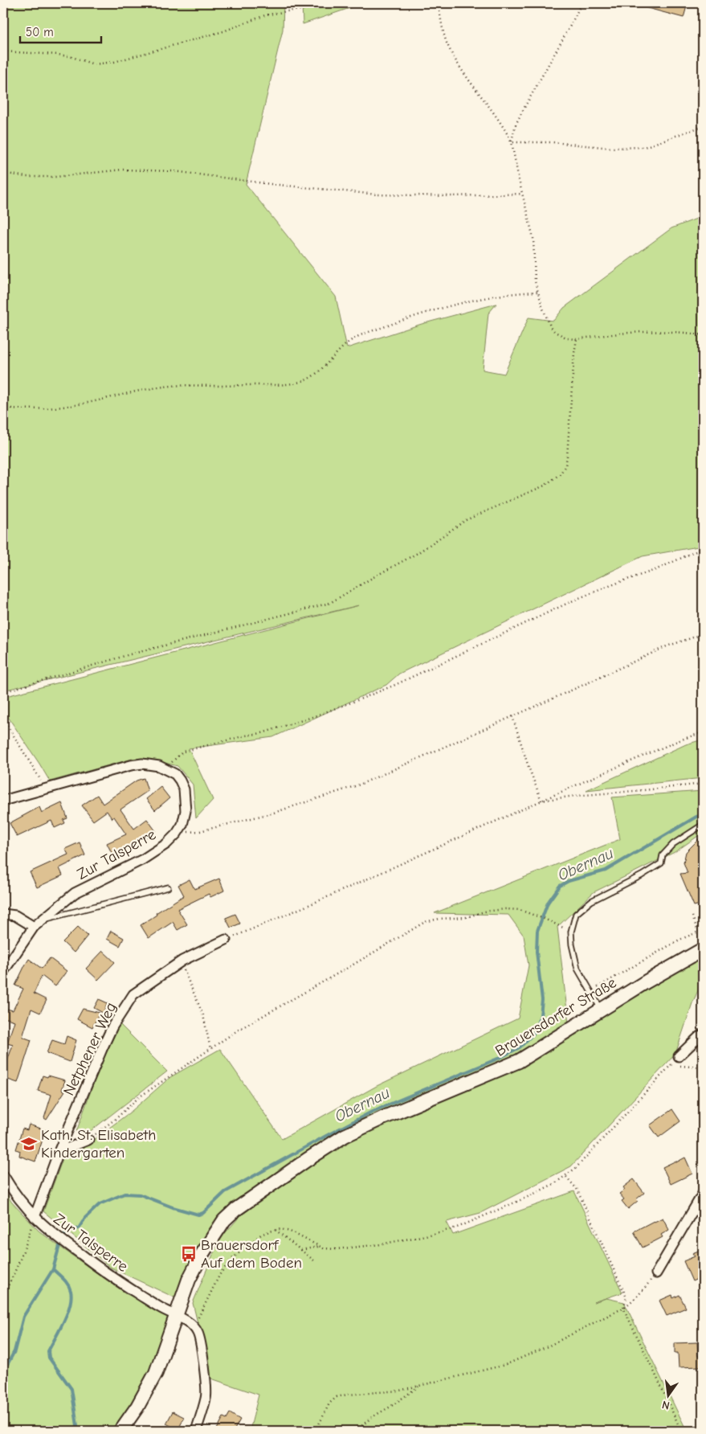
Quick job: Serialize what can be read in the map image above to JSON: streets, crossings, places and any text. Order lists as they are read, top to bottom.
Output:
{
  "streets": {
    "street": ["Zur Talsperre", "Brauersdorfer Straße", "Netphener Weg"]
  },
  "crossings": [
    ["Zur Talsperre", "Brauersdorfer Straße"],
    ["Zur Talsperre", "Netphener Weg"]
  ],
  "water": ["Obernau"],
  "places": {
    "school or university": ["Kath. St. Elisabeth Kindergarten"],
    "bus stop": ["Brauersdorf Auf dem Boden"]
  },
  "scale_bar": "50 m",
  "north": "bottom"
}
